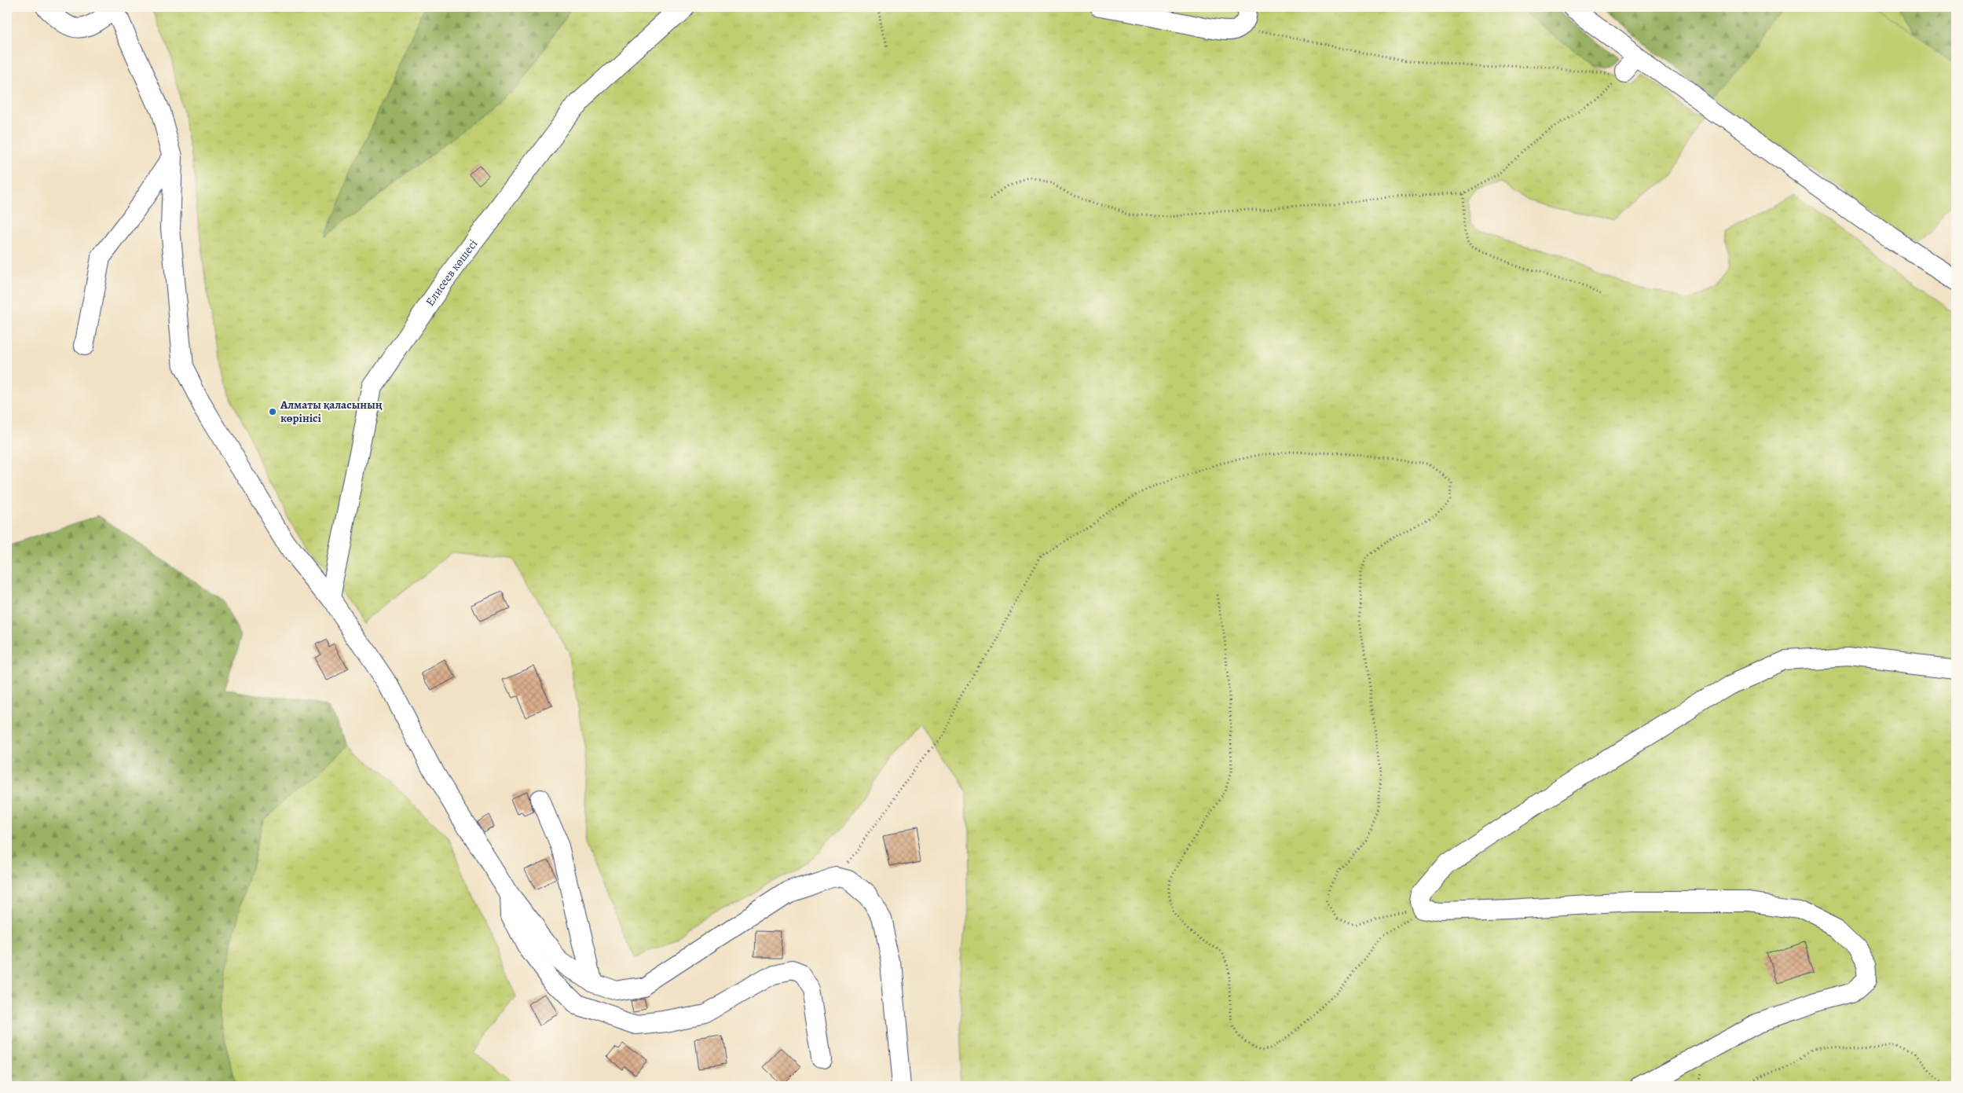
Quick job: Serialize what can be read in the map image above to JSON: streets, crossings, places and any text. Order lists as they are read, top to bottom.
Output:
{
  "streets": {
    "street": ["Елисеев көшесі"]
  },
  "places": ["Алматы қаласының көрінісі"]
}
